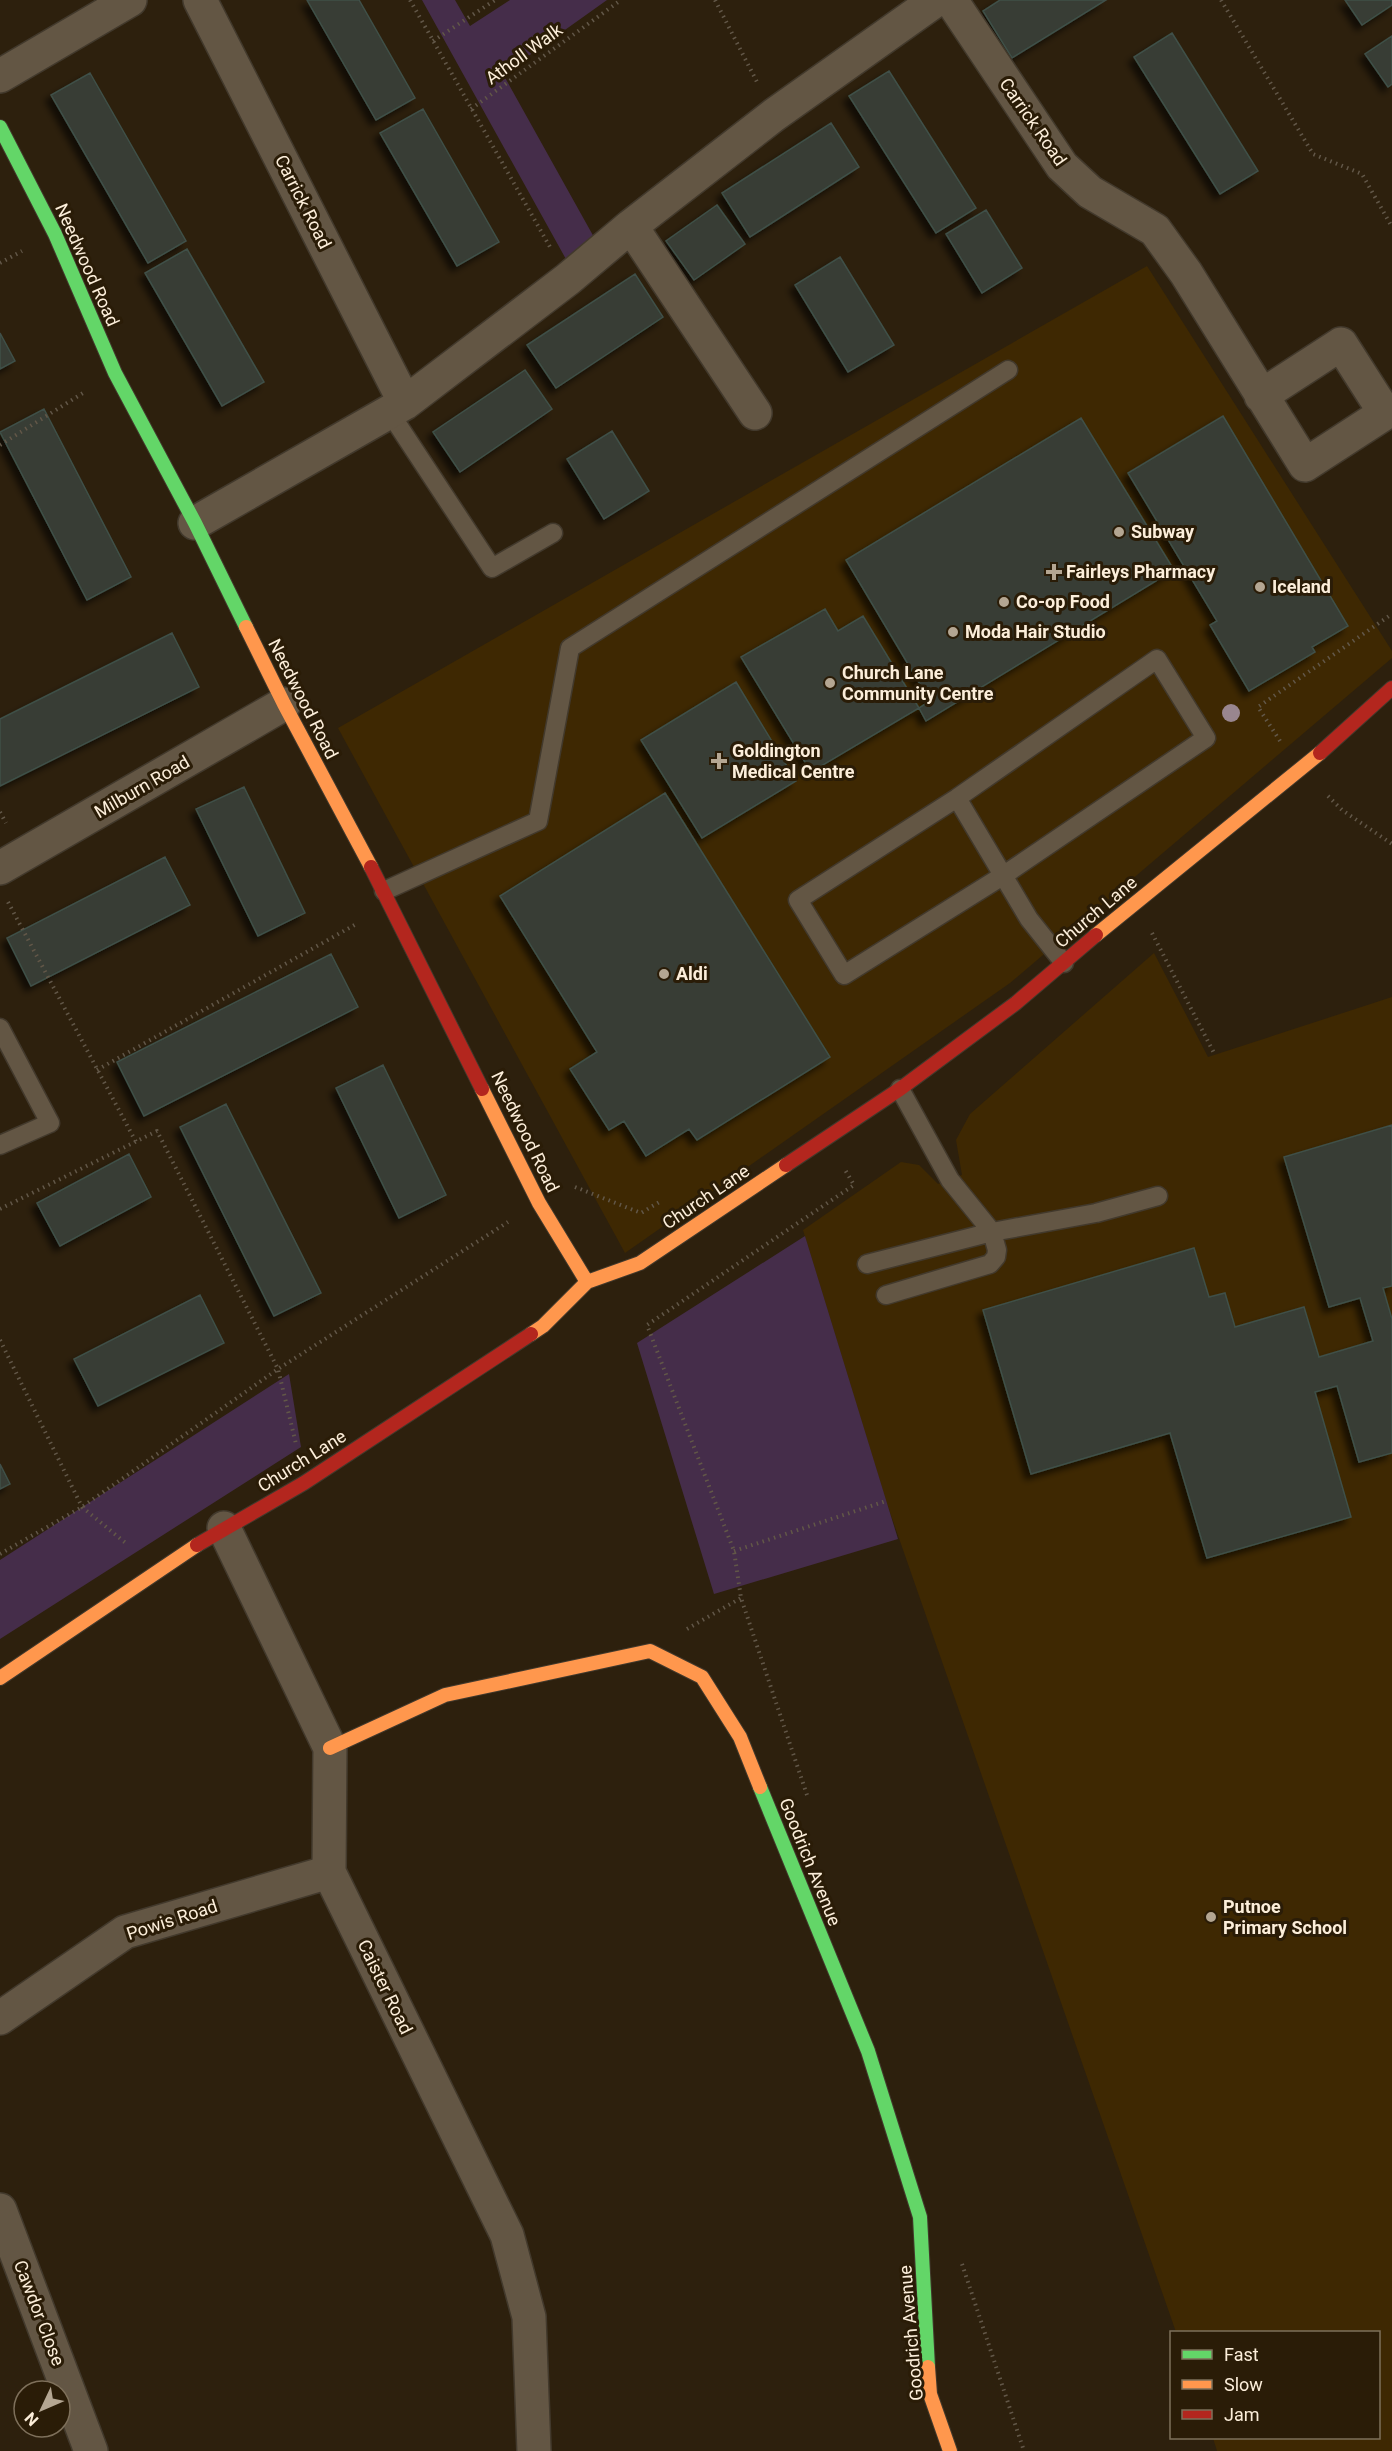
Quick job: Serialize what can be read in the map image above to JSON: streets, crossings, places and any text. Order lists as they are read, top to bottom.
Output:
{
  "streets": {
    "street": [
      "Carrick Road",
      "Needwood Road",
      "Milburn Road",
      "Church Lane",
      "Goodrich Avenue",
      "Powis Road",
      "Caister Road",
      "Cawdor Close"
    ],
    "path": ["Atholl Walk"]
  },
  "crossings": [
    ["Needwood Road", "Milburn Road"],
    ["Needwood Road", "Church Lane"],
    ["Church Lane", "Caister Road"],
    ["Powis Road", "Caister Road"]
  ],
  "places": {
    "other": [
      "Subway",
      "Iceland",
      "Co-op Food",
      "Moda Hair Studio",
      "Church Lane Community Centre",
      "Aldi",
      "Putnoe Primary School"
    ],
    "health": ["Fairleys Pharmacy", "Goldington Medical Centre"]
  },
  "legend": ["Fast", "Slow", "Jam"],
  "north": "bottom left"
}
